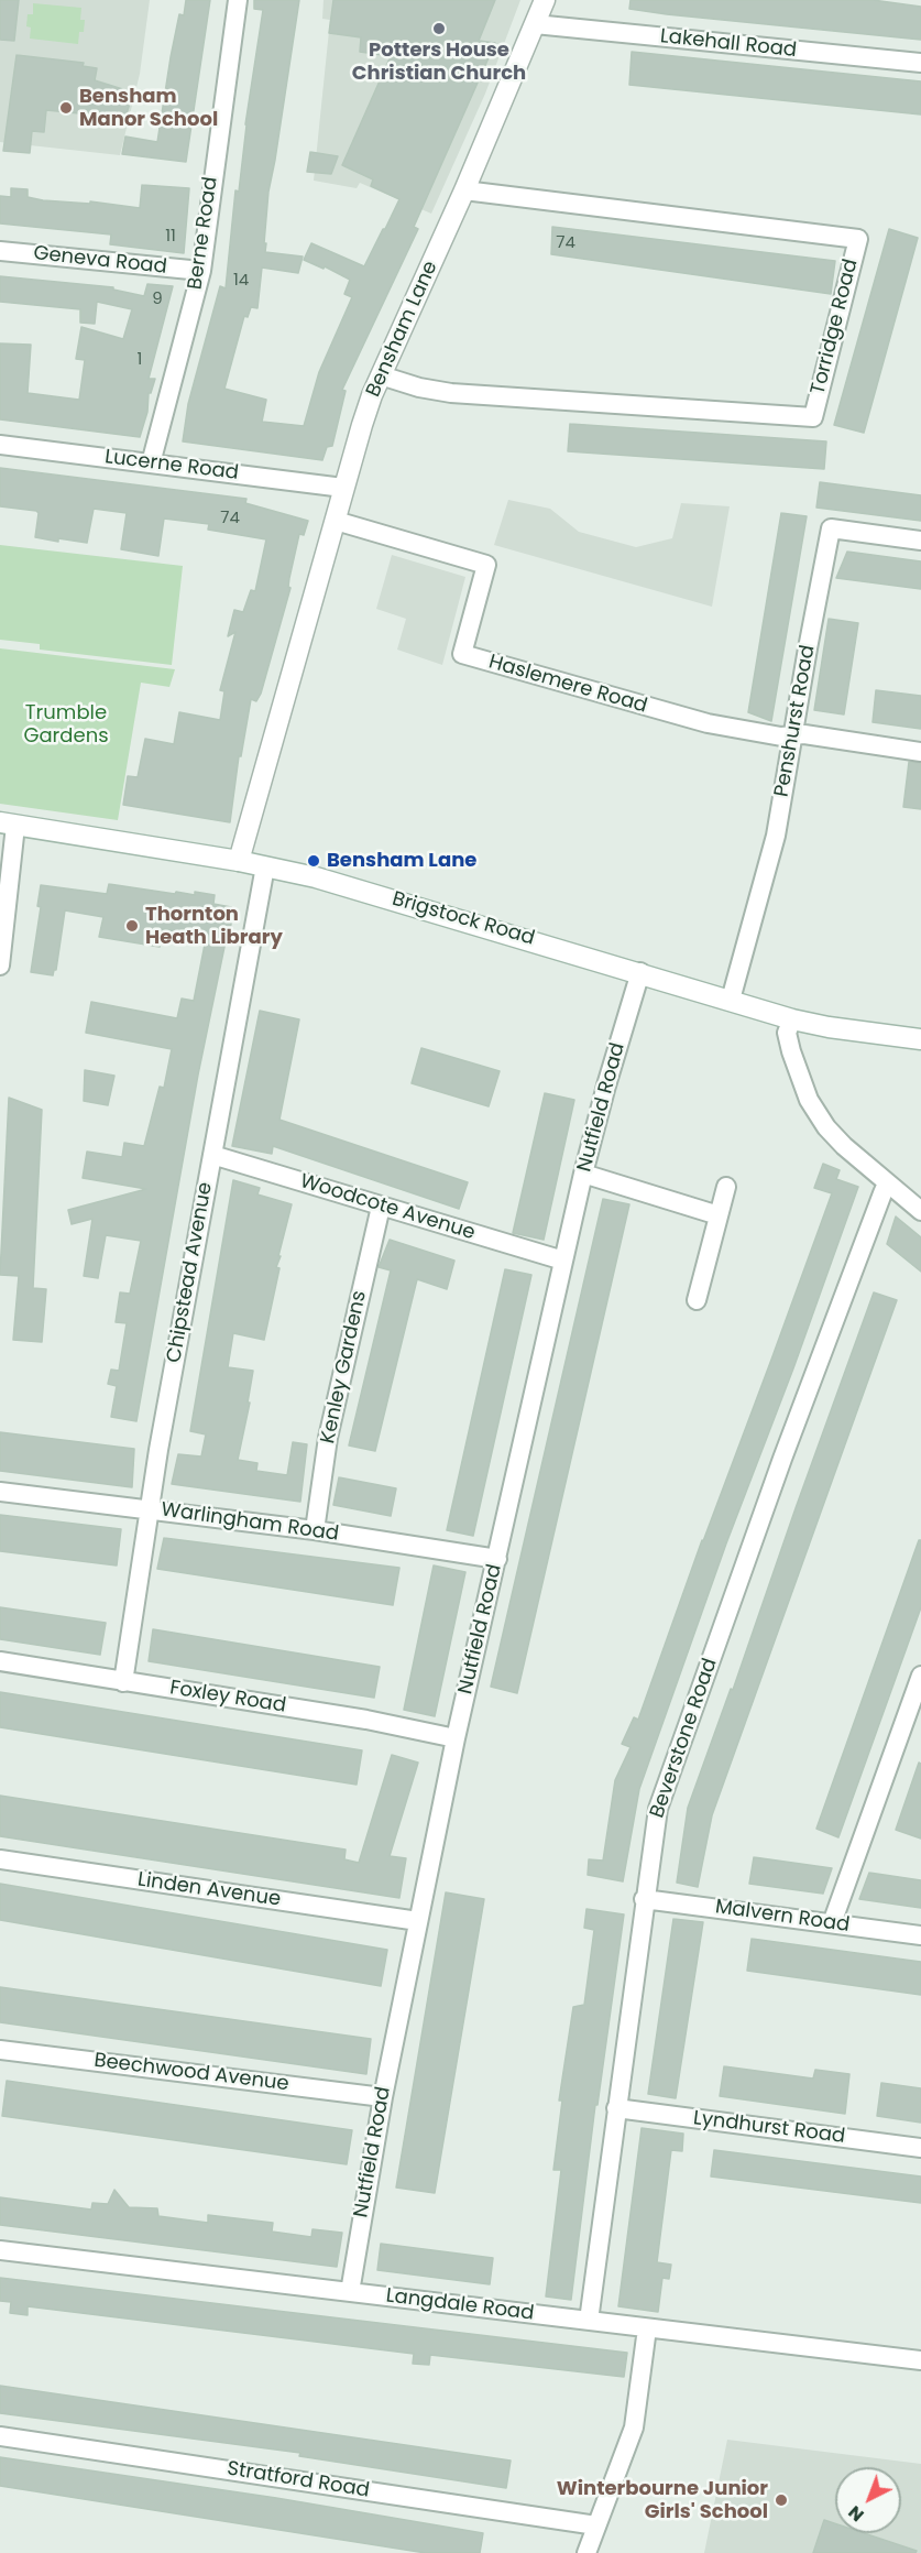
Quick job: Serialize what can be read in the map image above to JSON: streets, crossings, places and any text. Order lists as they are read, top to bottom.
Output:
{
  "streets": {
    "main road": ["Bensham Lane", "Brigstock Road"],
    "street": [
      "Lakehall Road",
      "Berne Road",
      "Geneva Road",
      "Torridge Road",
      "Lucerne Road",
      "Haslemere Road",
      "Penshurst Road",
      "Nutfield Road",
      "Woodcote Avenue",
      "Chipstead Avenue",
      "Kenley Gardens",
      "Warlingham Road",
      "Foxley Road",
      "Beverstone Road",
      "Linden Avenue",
      "Malvern Road",
      "Beechwood Avenue",
      "Lyndhurst Road",
      "Langdale Road",
      "Stratford Road"
    ]
  },
  "crossings": [
    ["Lakehall Road", "Bensham Lane"],
    ["Berne Road", "Geneva Road"],
    ["Berne Road", "Lucerne Road"],
    ["Torridge Road", "Bensham Lane"],
    ["Bensham Lane", "Lucerne Road"],
    ["Bensham Lane", "Haslemere Road"],
    ["Bensham Lane", "Brigstock Road"],
    ["Haslemere Road", "Penshurst Road"],
    ["Penshurst Road", "Brigstock Road"],
    ["Brigstock Road", "Nutfield Road"],
    ["Brigstock Road", "Chipstead Avenue"],
    ["Nutfield Road", "Woodcote Avenue"],
    ["Nutfield Road", "Warlingham Road"],
    ["Nutfield Road", "Foxley Road"],
    ["Nutfield Road", "Linden Avenue"],
    ["Nutfield Road", "Beechwood Avenue"],
    ["Nutfield Road", "Langdale Road"],
    ["Woodcote Avenue", "Chipstead Avenue"],
    ["Woodcote Avenue", "Kenley Gardens"],
    ["Chipstead Avenue", "Warlingham Road"],
    ["Chipstead Avenue", "Foxley Road"],
    ["Kenley Gardens", "Warlingham Road"],
    ["Beverstone Road", "Malvern Road"],
    ["Beverstone Road", "Lyndhurst Road"],
    ["Beverstone Road", "Langdale Road"]
  ],
  "parks": ["Trumble Gardens"],
  "places": [
    "Potters House Christian Church",
    "Bensham Manor School",
    "Bensham Lane",
    "Thornton Heath Library",
    "Winterbourne Junior Girls' School"
  ],
  "house_numbers": [
    "11",
    "74",
    "14",
    "9",
    "1",
    "74"
  ],
  "north": "bottom left"
}
